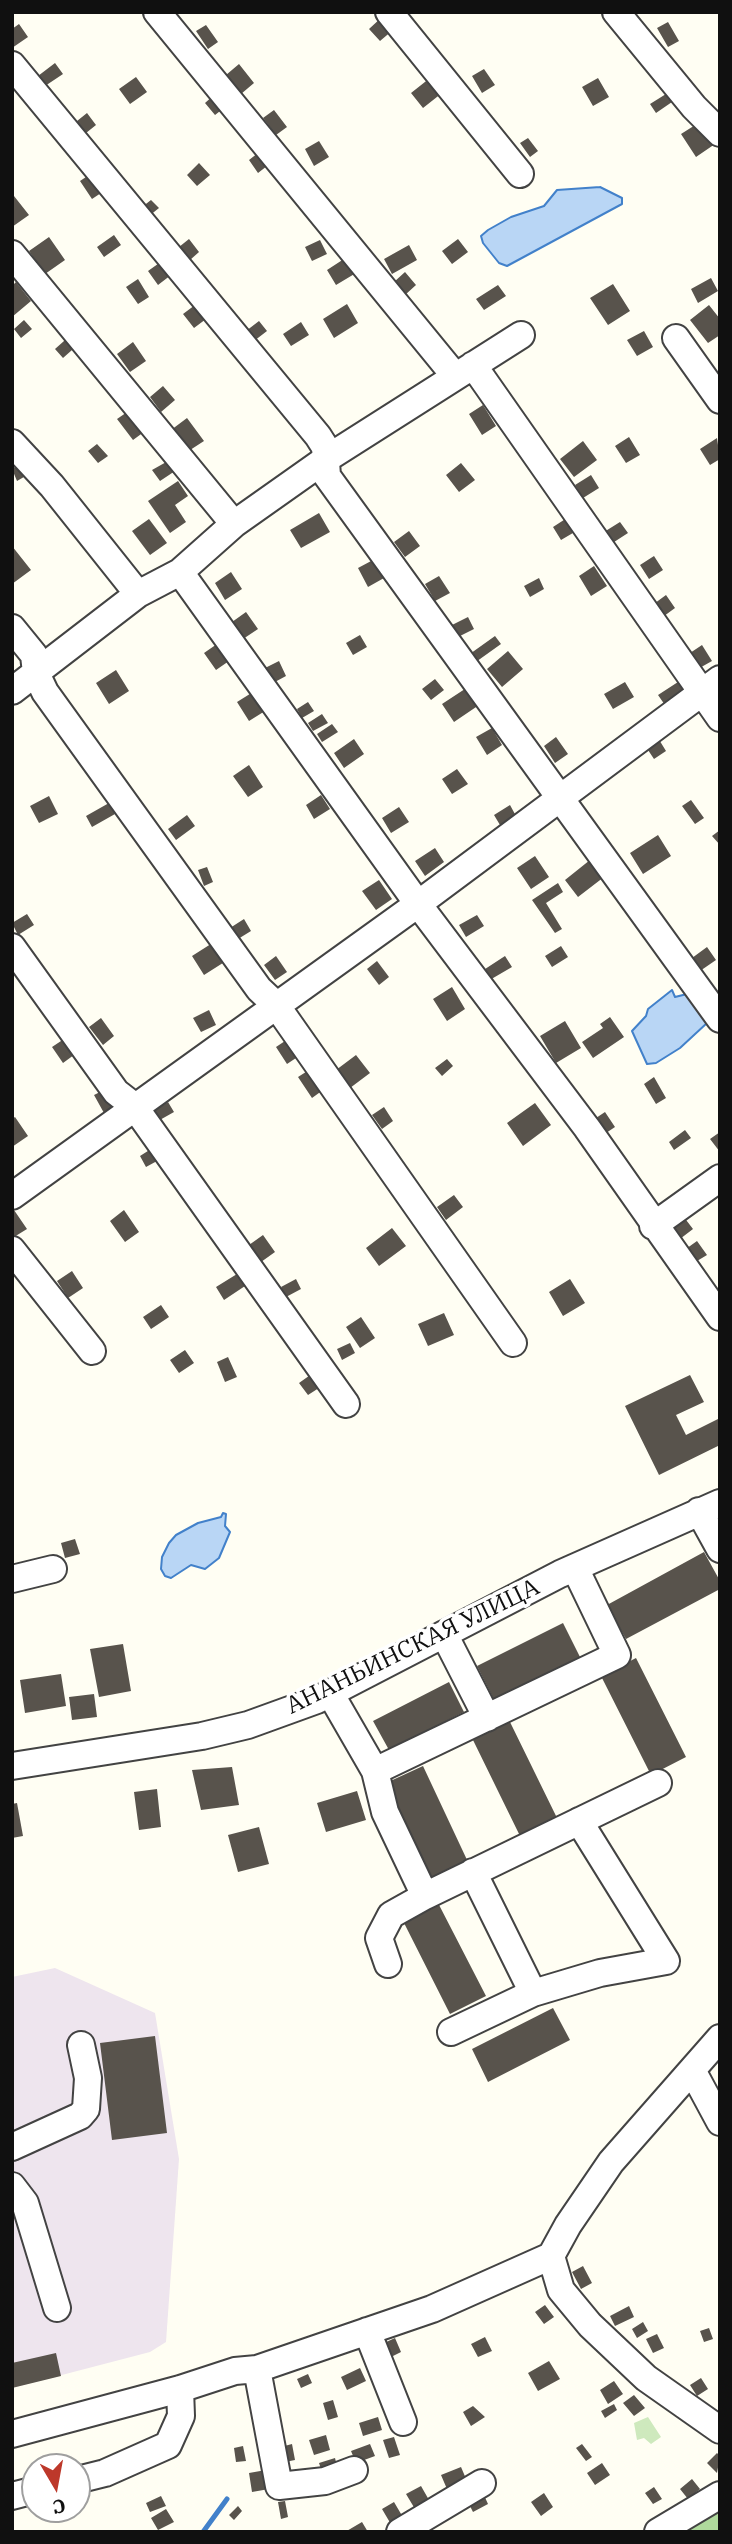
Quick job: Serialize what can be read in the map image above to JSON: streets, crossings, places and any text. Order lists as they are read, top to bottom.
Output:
{
  "streets": {
    "street": ["АНАНЬИНСКАЯ УЛИЦА"]
  },
  "north": "bottom"
}
